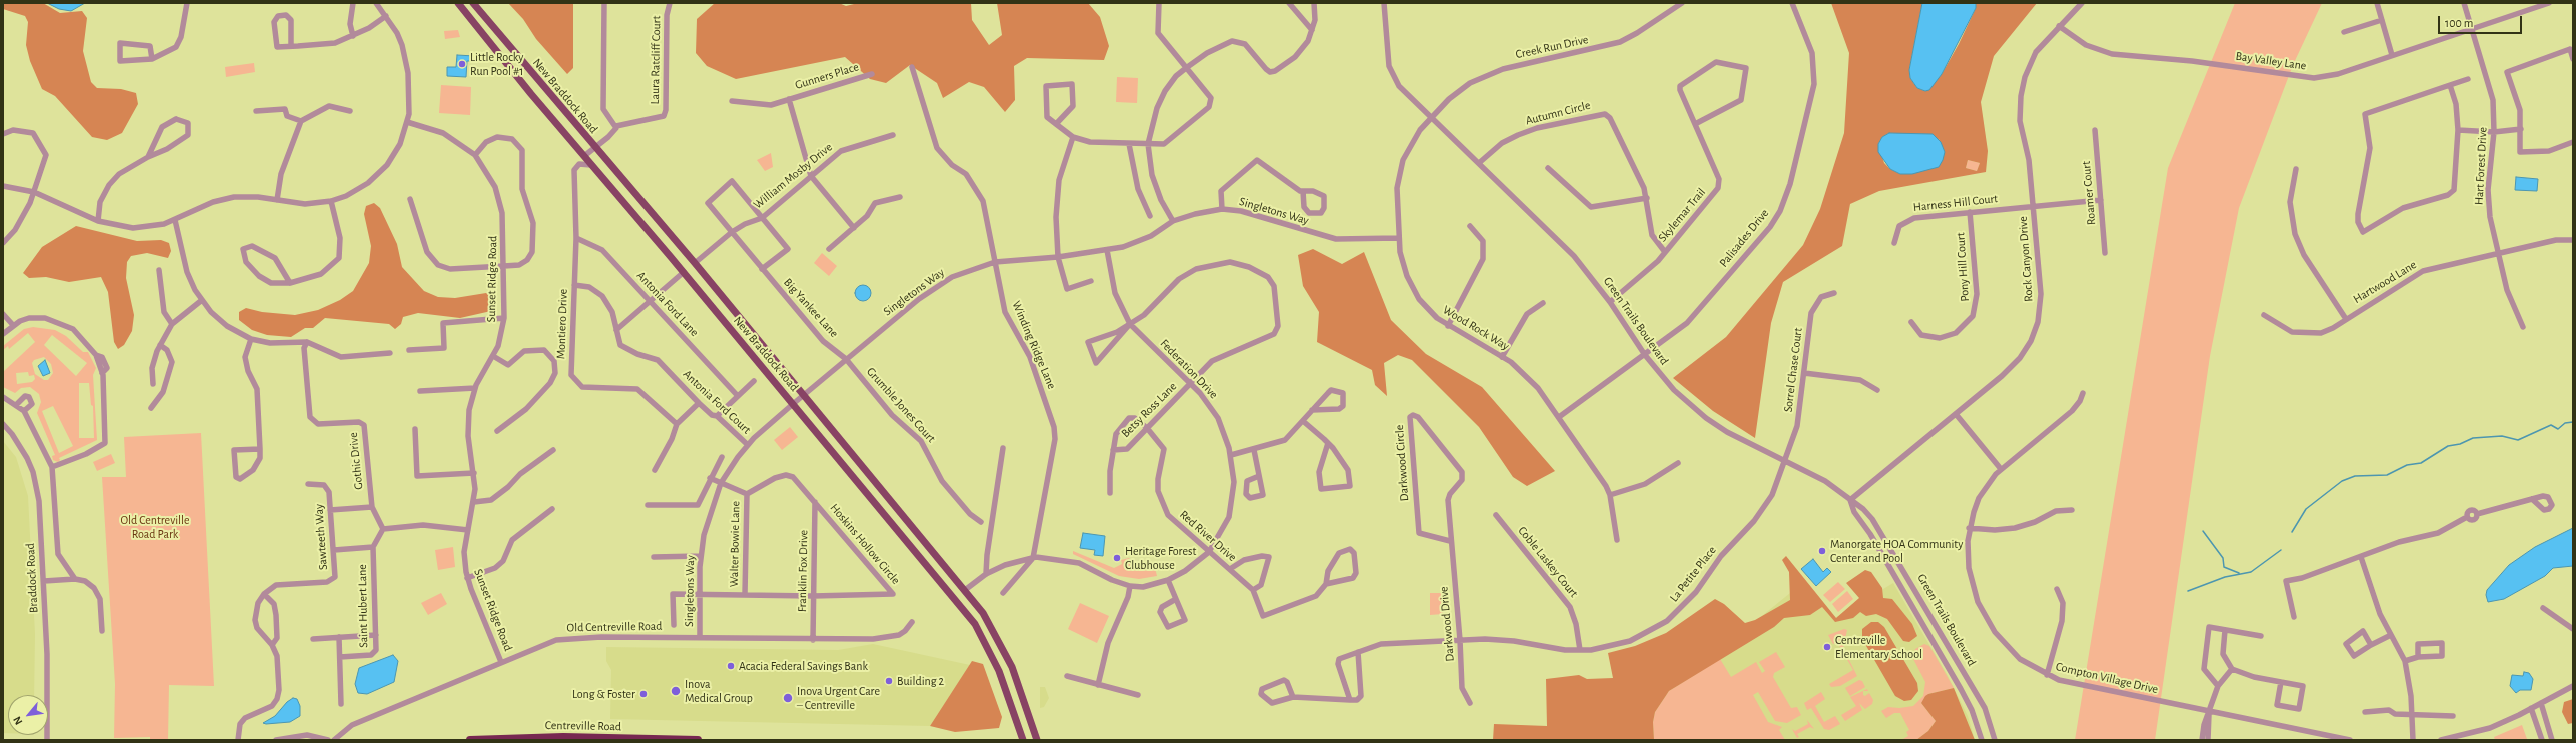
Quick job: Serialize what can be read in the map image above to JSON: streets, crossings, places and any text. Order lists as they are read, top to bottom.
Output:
{
  "streets": {
    "highway": ["Centreville Road"],
    "main road": ["New Braddock Road"],
    "street": [
      "Creek Run Drive",
      "Laura Ratcliff Court",
      "Bay Valley Lane",
      "Gunners Place",
      "Autumn Circle",
      "Hart Forest Drive",
      "William Mosby Drive",
      "Roamer Court",
      "Harness Hill Court",
      "Singletons Way",
      "Skylemar Trail",
      "Palisades Drive",
      "Rock Canyon Drive",
      "Pony Hill Court",
      "Sunset Ridge Road",
      "Hartwood Lane",
      "Antonia Ford Lane",
      "Big Yankee Lane",
      "Green Trails Boulevard",
      "Montiero Drive",
      "Wood Rock Way",
      "Winding Ridge Lane",
      "Federation Drive",
      "Sorrel Chase Court",
      "Antonia Ford Court",
      "Grumble Jones Court",
      "Betsy Ross Lane",
      "Gothic Drive",
      "Darkwood Circle",
      "Red River Drive",
      "Sawteeth Way",
      "Walter Bowie Lane",
      "Hoskins Hollow Circle",
      "Coble Laskey Court",
      "Franklin Fox Drive",
      "La Petite Place",
      "Braddock Road",
      "Saint Hubert Lane",
      "Darkwood Drive",
      "Old Centreville Road",
      "Compton Village Drive"
    ]
  },
  "crossings": [
    ["Creek Run Drive", "Green Trails Boulevard"],
    ["Creek Run Drive", "Wood Rock Way"],
    ["Bay Valley Lane", "Hart Forest Drive"],
    ["Bay Valley Lane", "Rock Canyon Drive"],
    ["Gunners Place", "William Mosby Drive"],
    ["New Braddock Road", "William Mosby Drive"],
    ["New Braddock Road", "Singletons Way"],
    ["New Braddock Road", "Montiero Drive"],
    ["Autumn Circle", "Skylemar Trail"],
    ["Autumn Circle", "Green Trails Boulevard"],
    ["Hart Forest Drive", "Hartwood Lane"],
    ["William Mosby Drive", "Big Yankee Lane"],
    ["Roamer Court", "Harness Hill Court"],
    ["Harness Hill Court", "Rock Canyon Drive"],
    ["Harness Hill Court", "Pony Hill Court"],
    ["Singletons Way", "Big Yankee Lane"],
    ["Singletons Way", "Wood Rock Way"],
    ["Singletons Way", "Winding Ridge Lane"],
    ["Singletons Way", "Federation Drive"],
    ["Singletons Way", "Antonia Ford Court"],
    ["Singletons Way", "Grumble Jones Court"],
    ["Singletons Way", "Hoskins Hollow Circle"],
    ["Singletons Way", "Old Centreville Road"],
    ["Skylemar Trail", "Green Trails Boulevard"],
    ["Palisades Drive", "Green Trails Boulevard"],
    ["Palisades Drive", "Wood Rock Way"],
    ["Rock Canyon Drive", "Green Trails Boulevard"],
    ["Sunset Ridge Road", "Old Centreville Road"],
    ["Antonia Ford Lane", "Montiero Drive"],
    ["Big Yankee Lane", "Grumble Jones Court"],
    ["Green Trails Boulevard", "Wood Rock Way"],
    ["Green Trails Boulevard", "Sorrel Chase Court"],
    ["Green Trails Boulevard", "La Petite Place"],
    ["Montiero Drive", "Antonia Ford Court"],
    ["Federation Drive", "Betsy Ross Lane"],
    ["Federation Drive", "Red River Drive"],
    ["Sorrel Chase Court", "La Petite Place"],
    ["Betsy Ross Lane", "Red River Drive"],
    ["Gothic Drive", "Saint Hubert Lane"],
    ["Darkwood Circle", "Darkwood Drive"],
    ["Sawteeth Way", "Saint Hubert Lane"],
    ["Walter Bowie Lane", "Hoskins Hollow Circle"],
    ["Hoskins Hollow Circle", "Franklin Fox Drive"],
    ["Coble Laskey Court", "La Petite Place"],
    ["Franklin Fox Drive", "Old Centreville Road"],
    ["La Petite Place", "Darkwood Drive"]
  ],
  "parks": ["Old Centreville Road Park"],
  "places": [
    "Little Rocky Run Pool #1",
    "Manorgate HOA Community Center and Pool",
    "Heritage Forest Clubhouse",
    "Centreville Elementary School",
    "Acacia Federal Savings Bank",
    "Building 2",
    "Inova Medical Group",
    "Long & Foster",
    "Inova Urgent Care – Centreville"
  ],
  "scale_bar": "100 m",
  "north": "bottom left"
}
